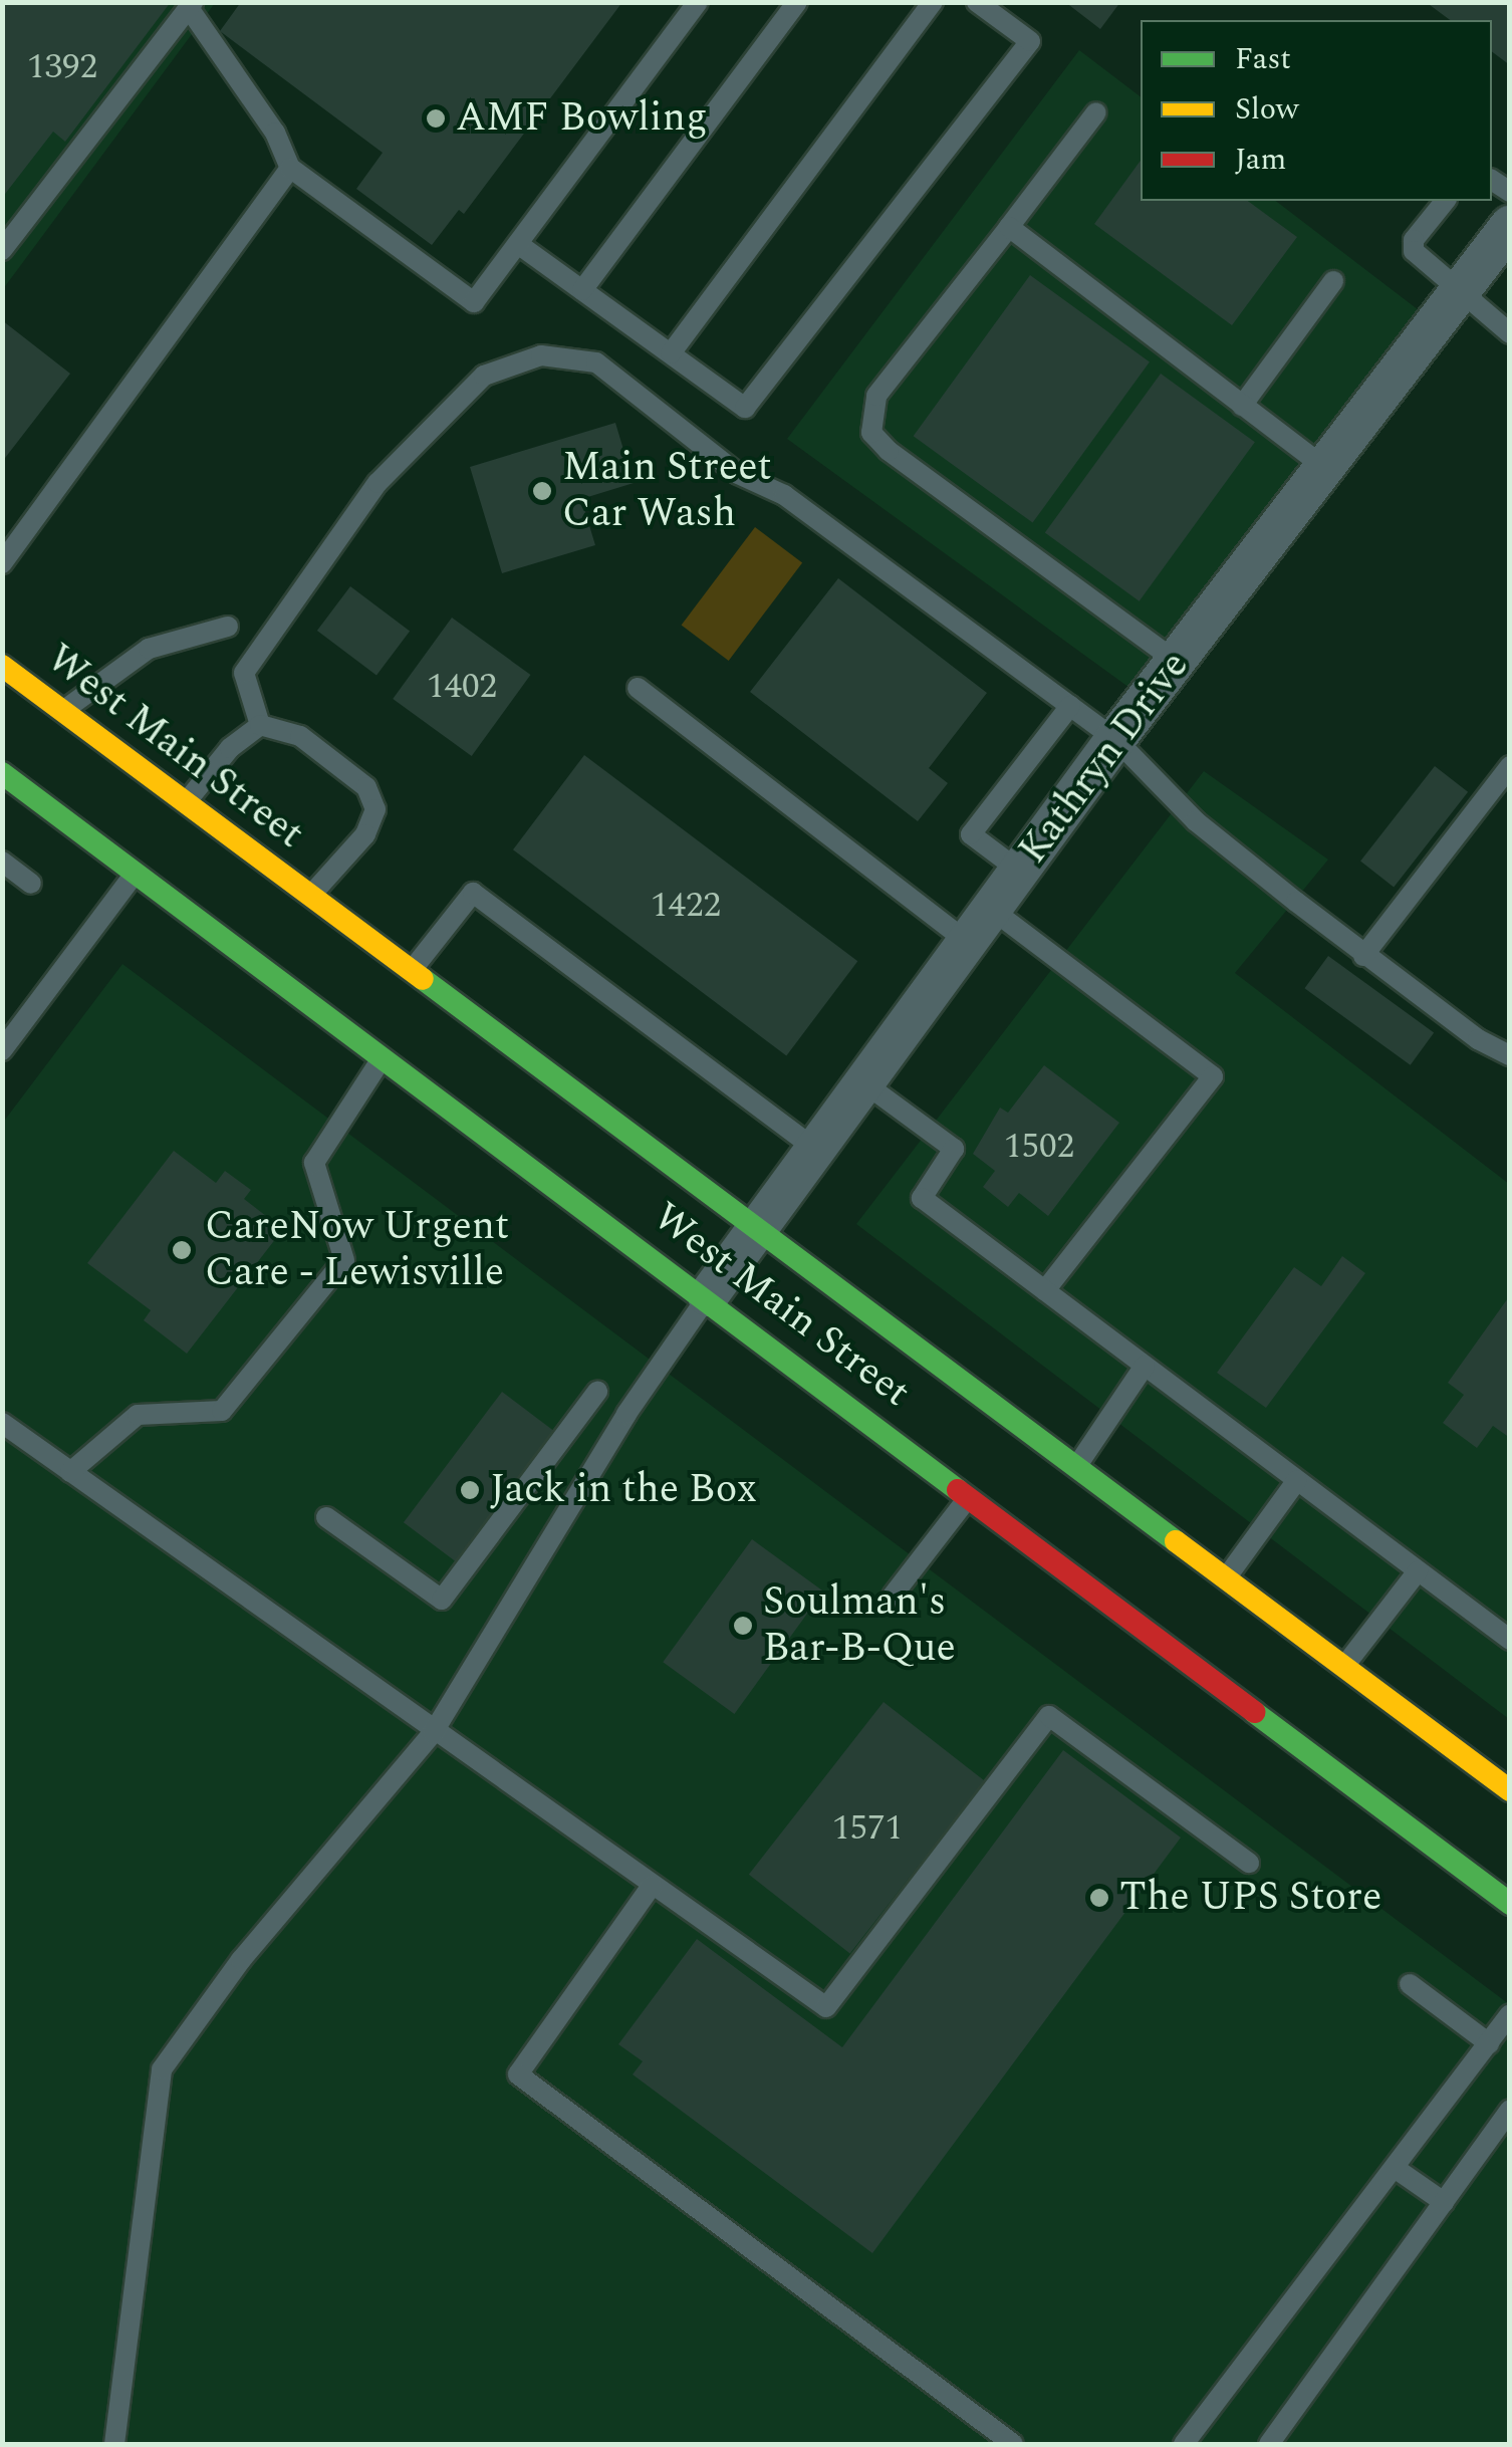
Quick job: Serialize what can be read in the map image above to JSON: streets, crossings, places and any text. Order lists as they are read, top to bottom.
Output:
{
  "streets": {
    "main road": ["West Main Street"],
    "street": ["Kathryn Drive"]
  },
  "crossings": [
    ["West Main Street", "Kathryn Drive"]
  ],
  "places": [
    "AMF Bowling",
    "Main Street Car Wash",
    "CareNow Urgent Care - Lewisville",
    "Jack in the Box",
    "Soulman's Bar-B-Que",
    "The UPS Store"
  ],
  "house_numbers": [
    "1392",
    "1402",
    "1422",
    "1502",
    "1571"
  ],
  "legend": ["Fast", "Slow", "Jam"]
}
